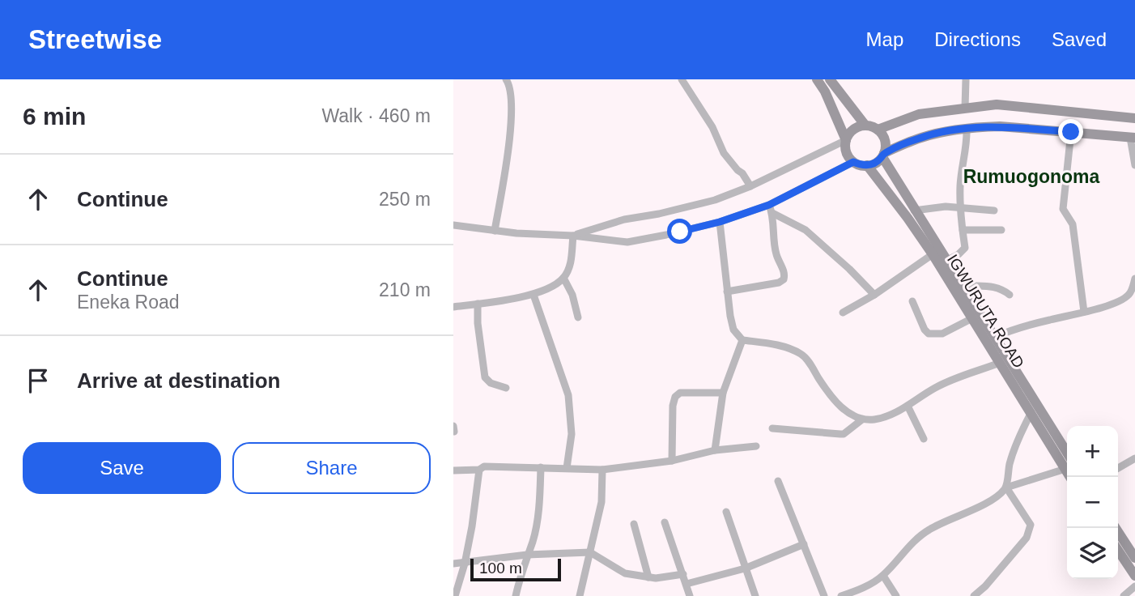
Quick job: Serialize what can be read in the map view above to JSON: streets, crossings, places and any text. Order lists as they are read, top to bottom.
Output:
{
  "streets": {
    "main road": ["IGWURUTA ROAD"]
  },
  "districts": ["Rumuogonoma"],
  "scale_bar": "100 m",
  "page": {
    "header": "Streetwise",
    "nav": ["Map", "Directions", "Saved"],
    "heading": ["6 min", "Walk · 460 m"],
    "list": [
      ["Continue", "250 m"],
      ["Continue", "Eneka Road", "210 m"],
      "Arrive at destination"
    ],
    "buttons": ["Save", "Share"],
    "map_buttons": ["+", "−"],
    "scale": "100 m"
  }
}
